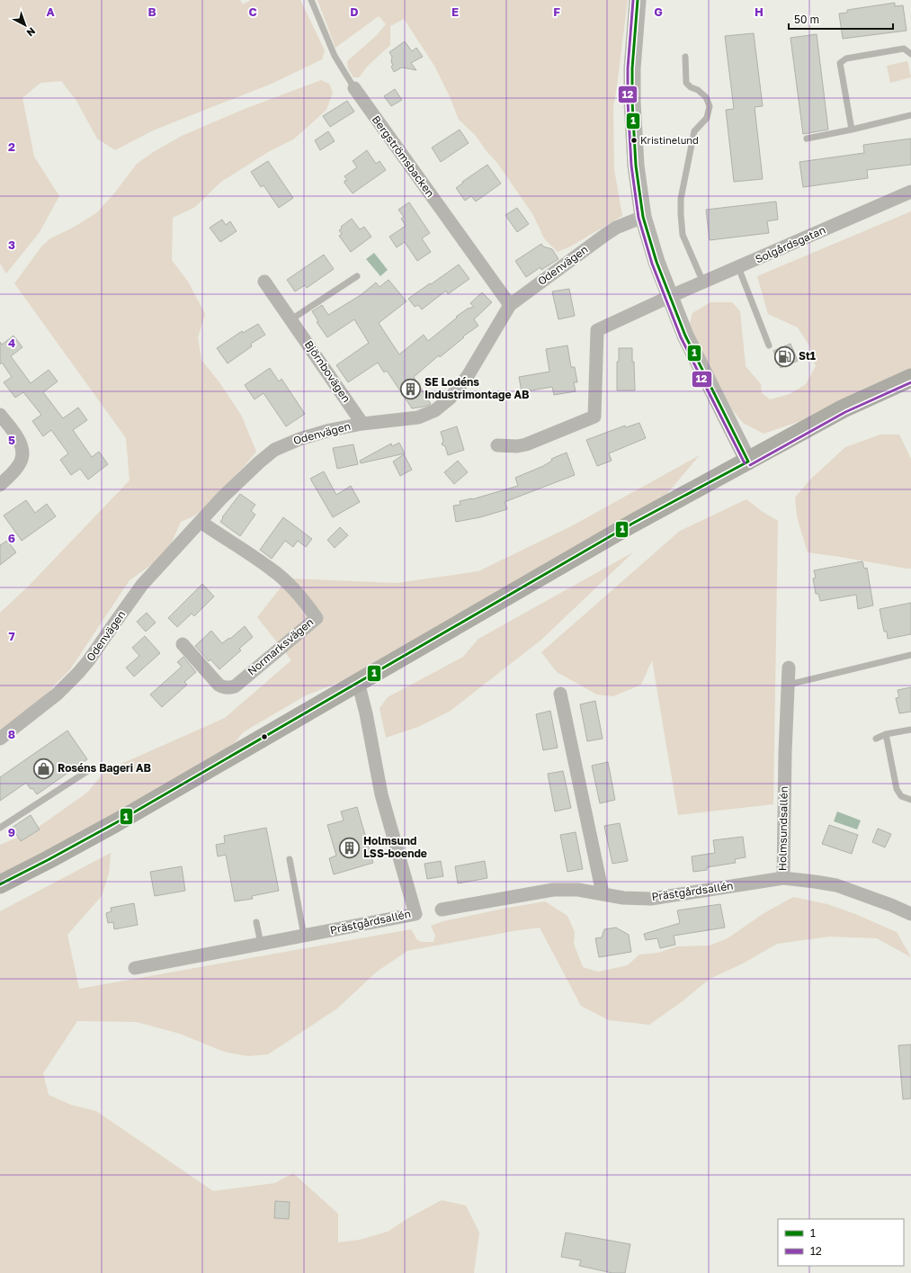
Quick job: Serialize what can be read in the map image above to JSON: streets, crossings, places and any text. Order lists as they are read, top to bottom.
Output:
{
  "streets": {
    "street": [
      "Bergströmsbacken",
      "Solgårdsgatan",
      "Odenvägen",
      "Björnbovägen",
      "Normarksvägen",
      "Holmsundsallén",
      "Prästgårdsallén"
    ]
  },
  "crossings": [
    ["Bergströmsbacken", "Odenvägen"],
    ["Odenvägen", "Björnbovägen"],
    ["Odenvägen", "Normarksvägen"],
    ["Holmsundsallén", "Prästgårdsallén"]
  ],
  "places": {
    "other": ["Kristinelund"],
    "fuel station": ["St1"],
    "building": ["SE Lodéns Industrimontage AB", "Holmsund LSS-boende"],
    "shop": ["Roséns Bageri AB"]
  },
  "lines": ["transit line 1", "transit line 12"],
  "legend": ["1", "12"],
  "scale_bar": "50 m",
  "north": "bottom right",
  "grid": {
    "columns": [
      "A",
      "B",
      "C",
      "D",
      "E",
      "F",
      "G",
      "H"
    ],
    "rows": [
      "2",
      "3",
      "4",
      "5",
      "6",
      "7",
      "8",
      "9"
    ]
  }
}
